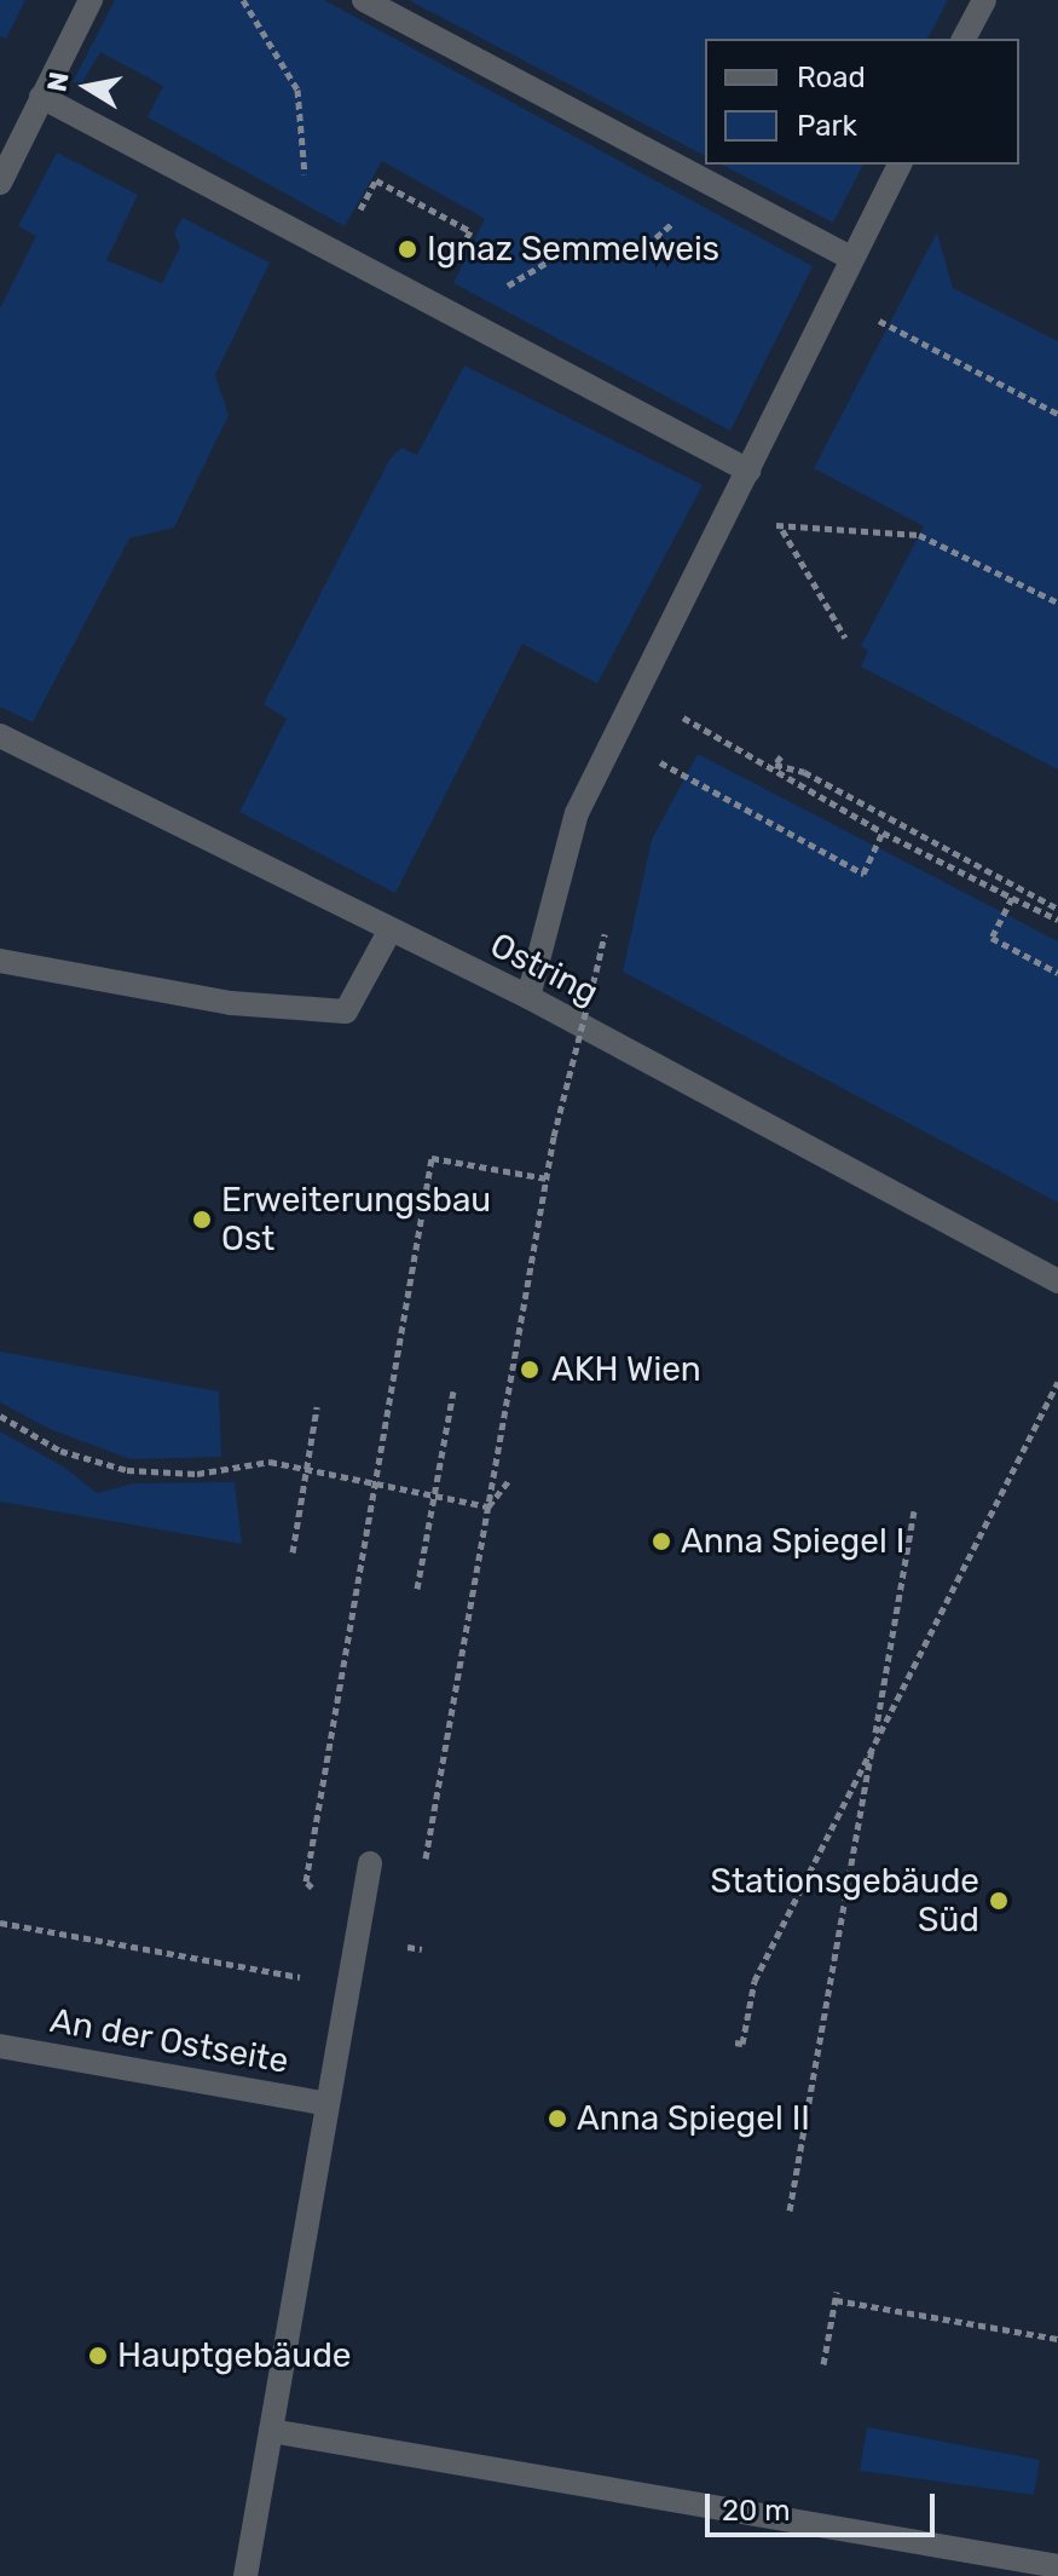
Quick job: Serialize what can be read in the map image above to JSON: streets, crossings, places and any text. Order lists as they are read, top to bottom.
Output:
{
  "streets": {
    "lane": ["Ostring", "An der Ostseite"]
  },
  "places": [
    "Ignaz Semmelweis",
    "Erweiterungsbau Ost",
    "AKH Wien",
    "Anna Spiegel I",
    "Stationsgebäude Süd",
    "Anna Spiegel II",
    "Hauptgebäude"
  ],
  "legend": ["Road", "Park"],
  "scale_bar": "20 m",
  "north": "left"
}
